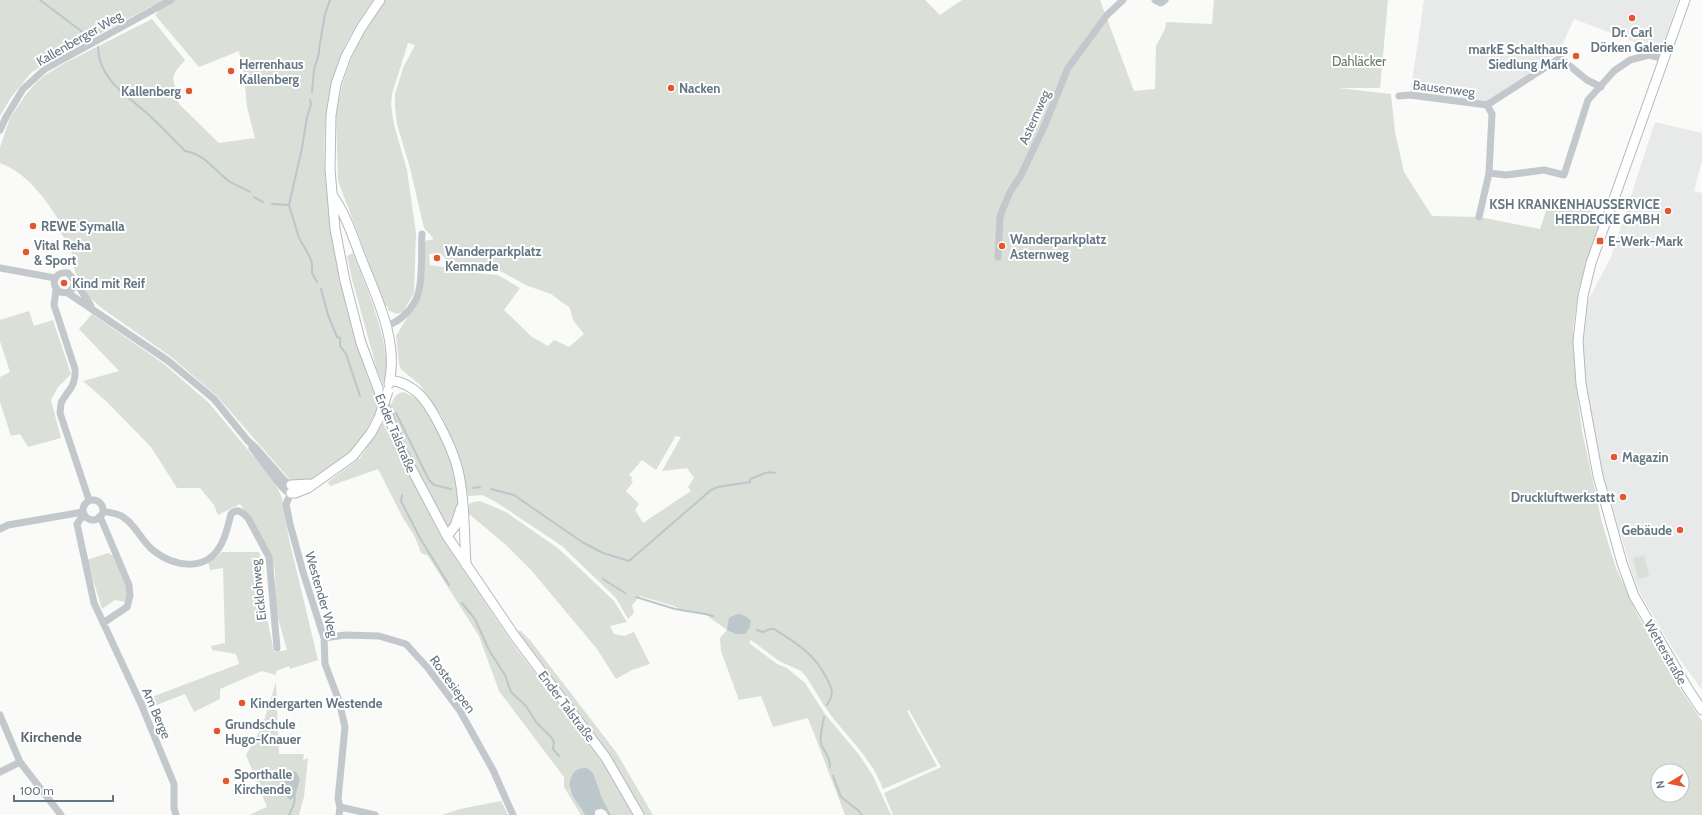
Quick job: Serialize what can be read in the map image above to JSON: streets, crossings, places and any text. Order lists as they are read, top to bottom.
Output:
{
  "streets": {
    "main road": ["Ender Talstraße", "Wetterstraße"],
    "street": [
      "Kallenberger Weg",
      "Bausenweg",
      "Asternweg",
      "Eicklohweg",
      "Westender Weg",
      "Rostesiepen",
      "Am Berge"
    ]
  },
  "crossings": [
    ["Eicklohweg", "Am Berge"],
    ["Westender Weg", "Rostesiepen"]
  ],
  "districts": ["Kirchende"],
  "parks": ["Dahläcker"],
  "places": {
    "other": [
      "Dr. Carl Dörken Galerie",
      "markE Schalthaus Siedlung Mark",
      "Herrenhaus Kallenberg",
      "Nacken",
      "Kallenberg",
      "KSH KRANKENHAUSSERVICE HERDECKE GMBH",
      "REWE Symalla",
      "Wanderparkplatz Asternweg",
      "Vital Reha & Sport",
      "Wanderparkplatz Kemnade",
      "Kind mit Reif",
      "Magazin",
      "Druckluftwerkstatt",
      "Gebäude",
      "Kindergarten Westende",
      "Grundschule Hugo-Knauer",
      "Sporthalle Kirchende"
    ],
    "transit": ["E-Werk-Mark"]
  },
  "scale_bar": "100 m",
  "north": "left"
}
